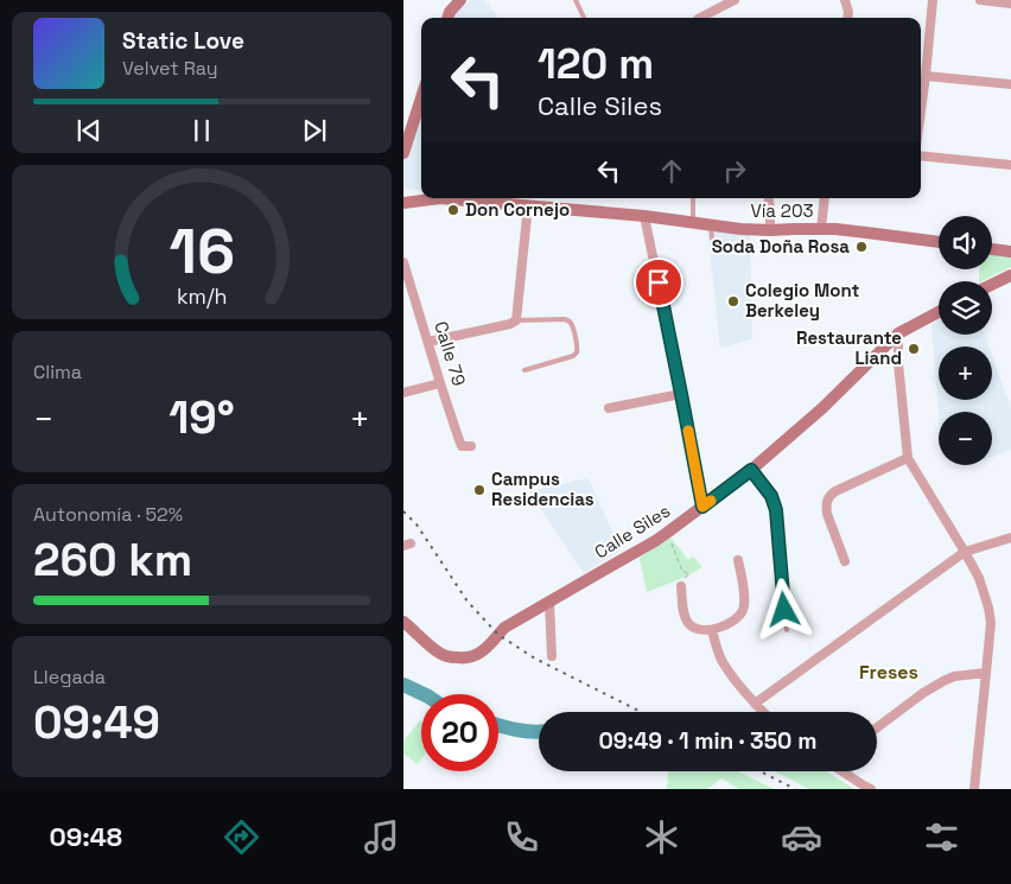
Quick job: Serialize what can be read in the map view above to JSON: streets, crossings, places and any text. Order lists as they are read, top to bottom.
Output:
{
  "streets": {
    "street": ["Vía 203", "Calle 79", "Calle Siles"]
  },
  "districts": ["Freses"],
  "places": [
    "Don Cornejo",
    "Soda Doña Rosa",
    "Colegio Mont Berkeley",
    "Restaurante Liand",
    "Campus Residencias"
  ],
  "page": {
    "song": ["Static Love", "Velvet Ray"],
    "turn": ["120 m", "Calle Siles"],
    "map_buttons": ["+", "−"],
    "tile": [
      "Clima",
      ["Autonomía · 52%", "260 km"],
      ["Llegada", "09:49"]
    ],
    "heat": ["−", "19°", "+"],
    "limit": "20",
    "trip": "09:49 · 1 min · 350 m",
    "tabs": "09:48",
    "gauge": ["16", "km/h"]
  }
}
